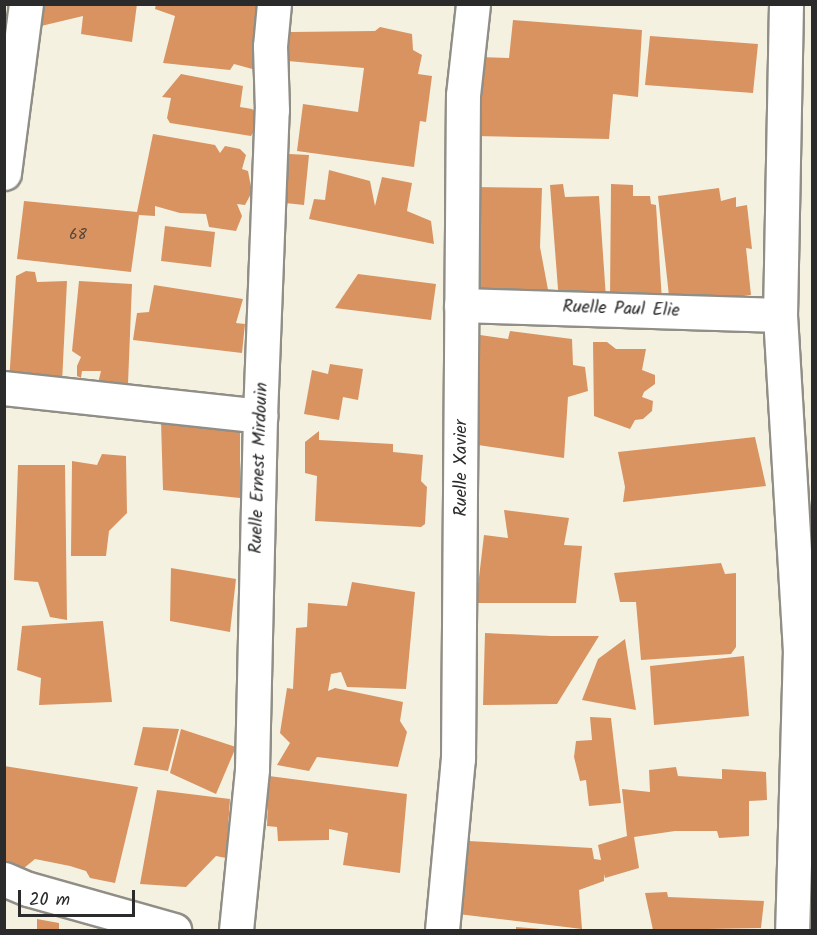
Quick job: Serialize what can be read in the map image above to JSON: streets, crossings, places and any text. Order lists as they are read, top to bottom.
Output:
{
  "streets": {
    "street": ["Ruelle Paul Elie", "Ruelle Ernest Mirdouin", "Ruelle Xavier"]
  },
  "crossings": [
    ["Ruelle Paul Elie", "Ruelle Xavier"]
  ],
  "house_numbers": ["68"],
  "scale_bar": "20 m"
}
